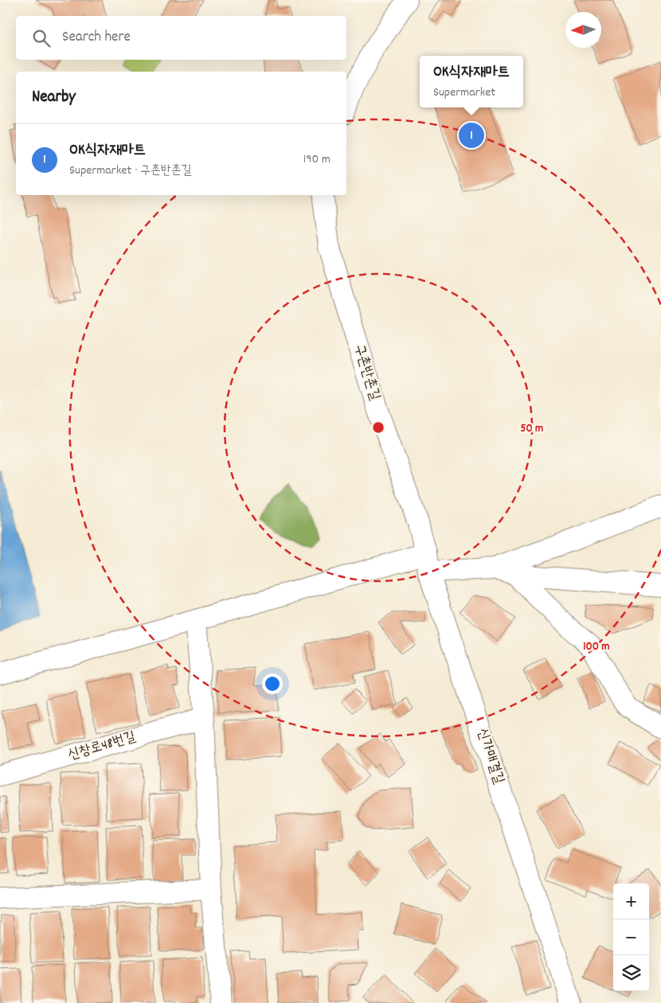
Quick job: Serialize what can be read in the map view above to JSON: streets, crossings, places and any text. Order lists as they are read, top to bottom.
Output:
{
  "streets": {
    "street": ["구촌반촌길", "신창로48번길", "신가매결길"]
  },
  "crossings": [
    ["구촌반촌길", "신가매결길"]
  ],
  "north": "left",
  "page": {
    "search": "Search here",
    "popup": ["OK식자재마트", "Supermarket"],
    "heading": "Nearby",
    "pins": "1",
    "list": [
      {
        "mark": "1",
        "name": "OK식자재마트",
        "note": "Supermarket · 구촌반촌길",
        "value": "190 m"
      }
    ],
    "map_buttons": ["+", "−"]
  },
  "rings": ["50 m", "100 m"]
}
